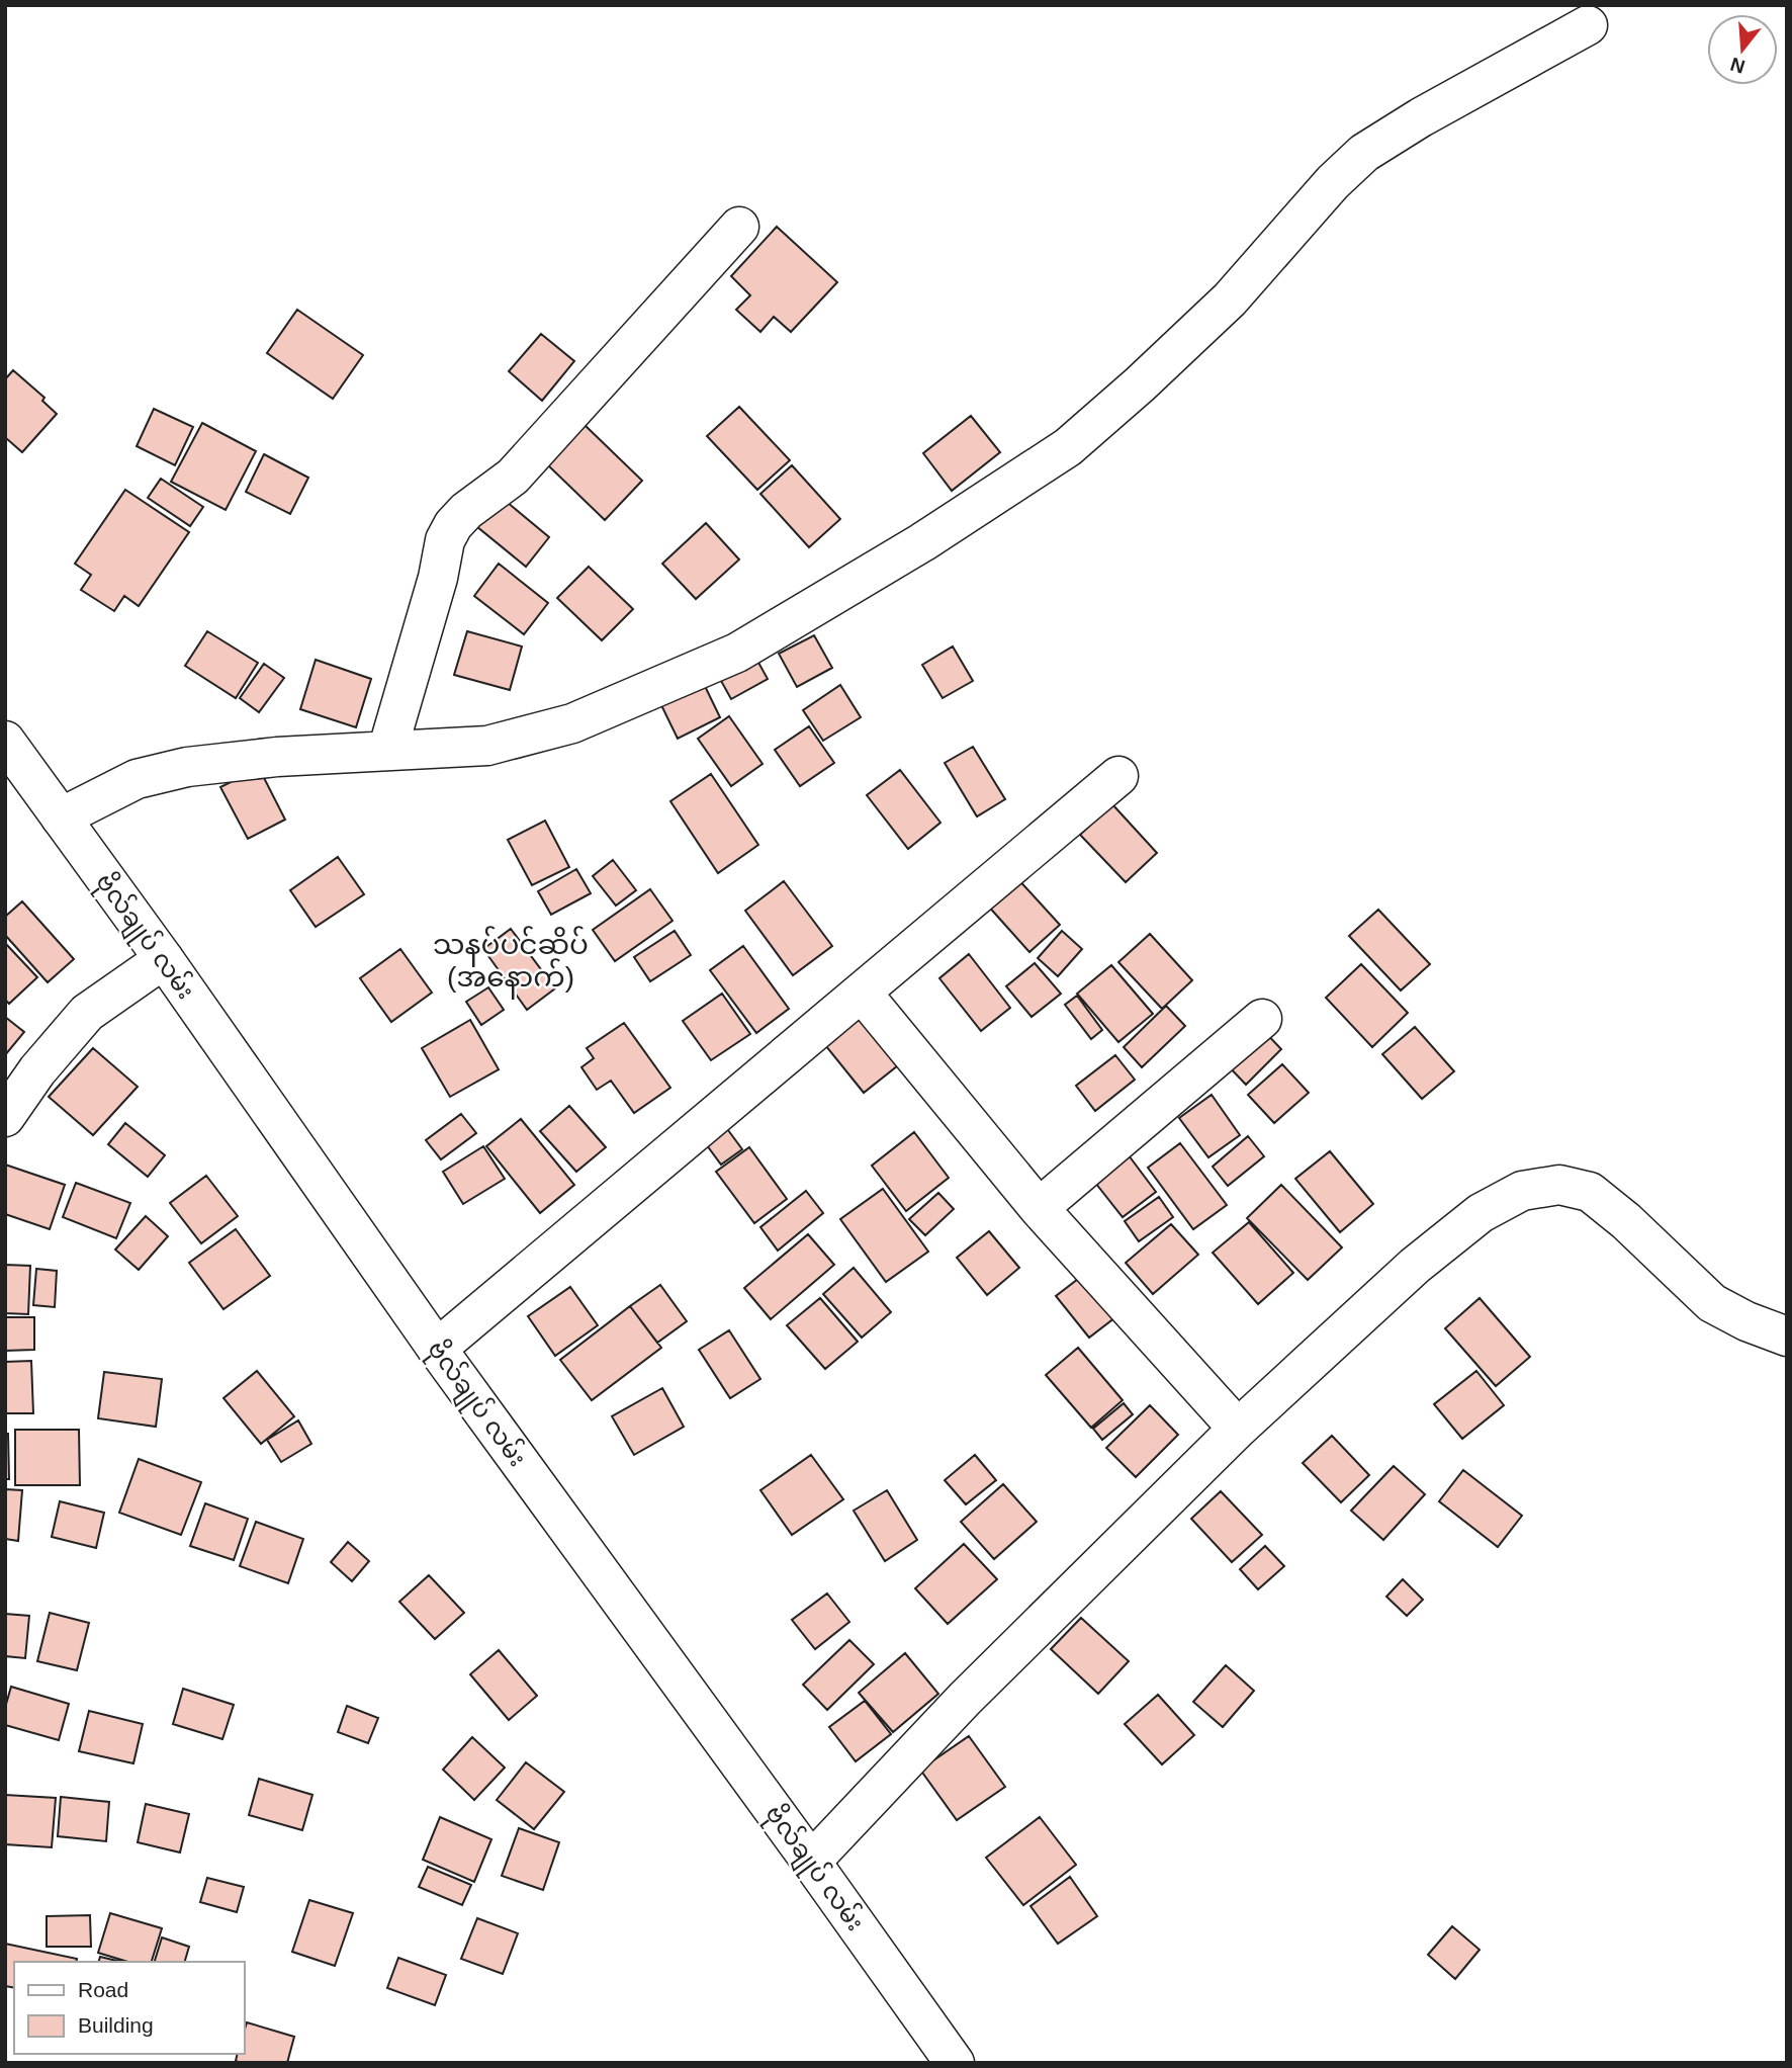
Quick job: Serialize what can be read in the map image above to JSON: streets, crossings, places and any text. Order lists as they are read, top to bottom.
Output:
{
  "streets": {
    "street": ["ဗိုလ်ချုပ် လမ်း"]
  },
  "districts": ["သနပ်ပင်ဆိပ် (အနောက်)"],
  "legend": ["Road", "Building"],
  "north": "bottom"
}
